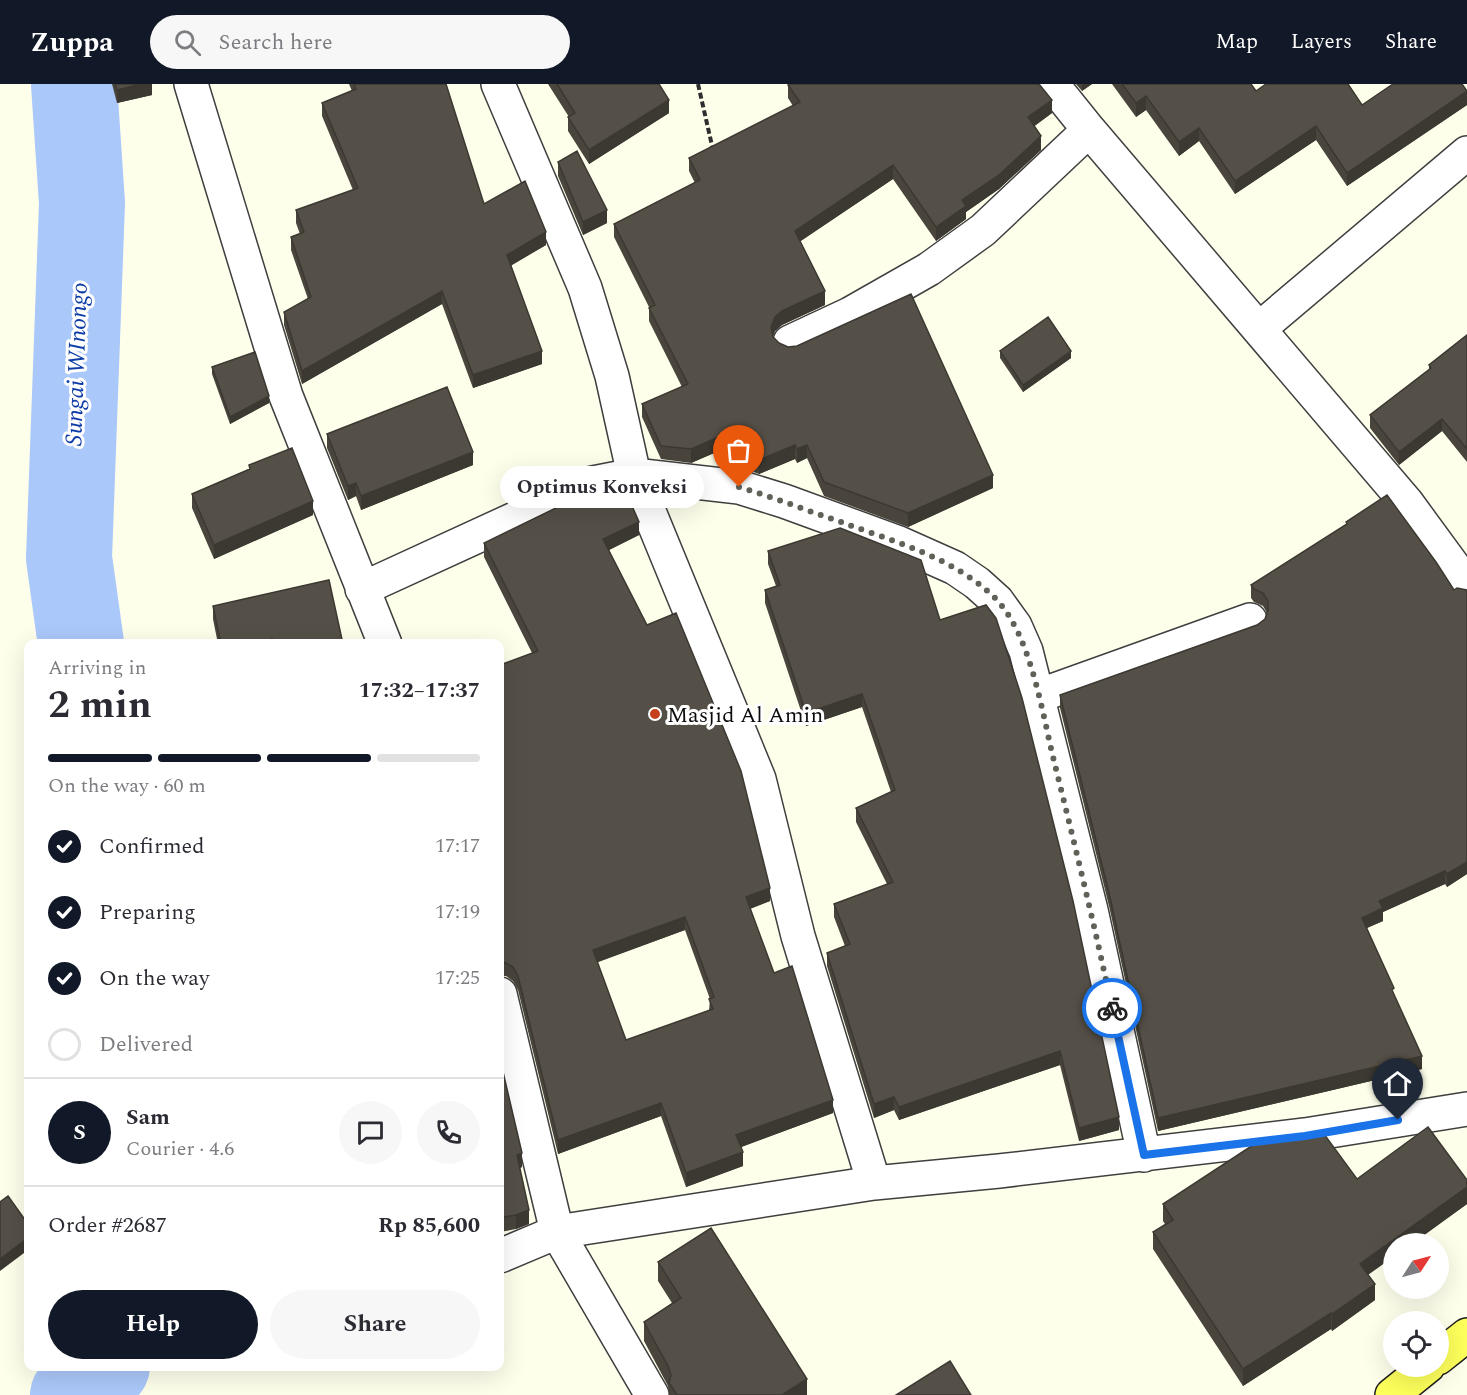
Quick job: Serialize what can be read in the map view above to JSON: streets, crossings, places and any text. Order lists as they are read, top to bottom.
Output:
{
  "water": ["Sungai WInongo"],
  "places": ["Optimus Konveksi", "Masjid Al Amin"],
  "north": "top right",
  "page": {
    "header": "Zuppa",
    "search": "Search here",
    "nav": ["Map", "Layers", "Share"],
    "bubble": "Optimus Konveksi",
    "heading": ["2 min", "Arriving in", "17:32–17:37"],
    "panel": [
      "Sam",
      "Courier · 4.6",
      "Order #2687",
      "Rp 85,600"
    ],
    "bar": "On the way · 60 m",
    "list": [
      ["Confirmed", "17:17"],
      ["Preparing", "17:19"],
      ["On the way", "17:25"],
      "Delivered"
    ],
    "round": "S",
    "buttons": ["Help", "Share"]
  }
}
